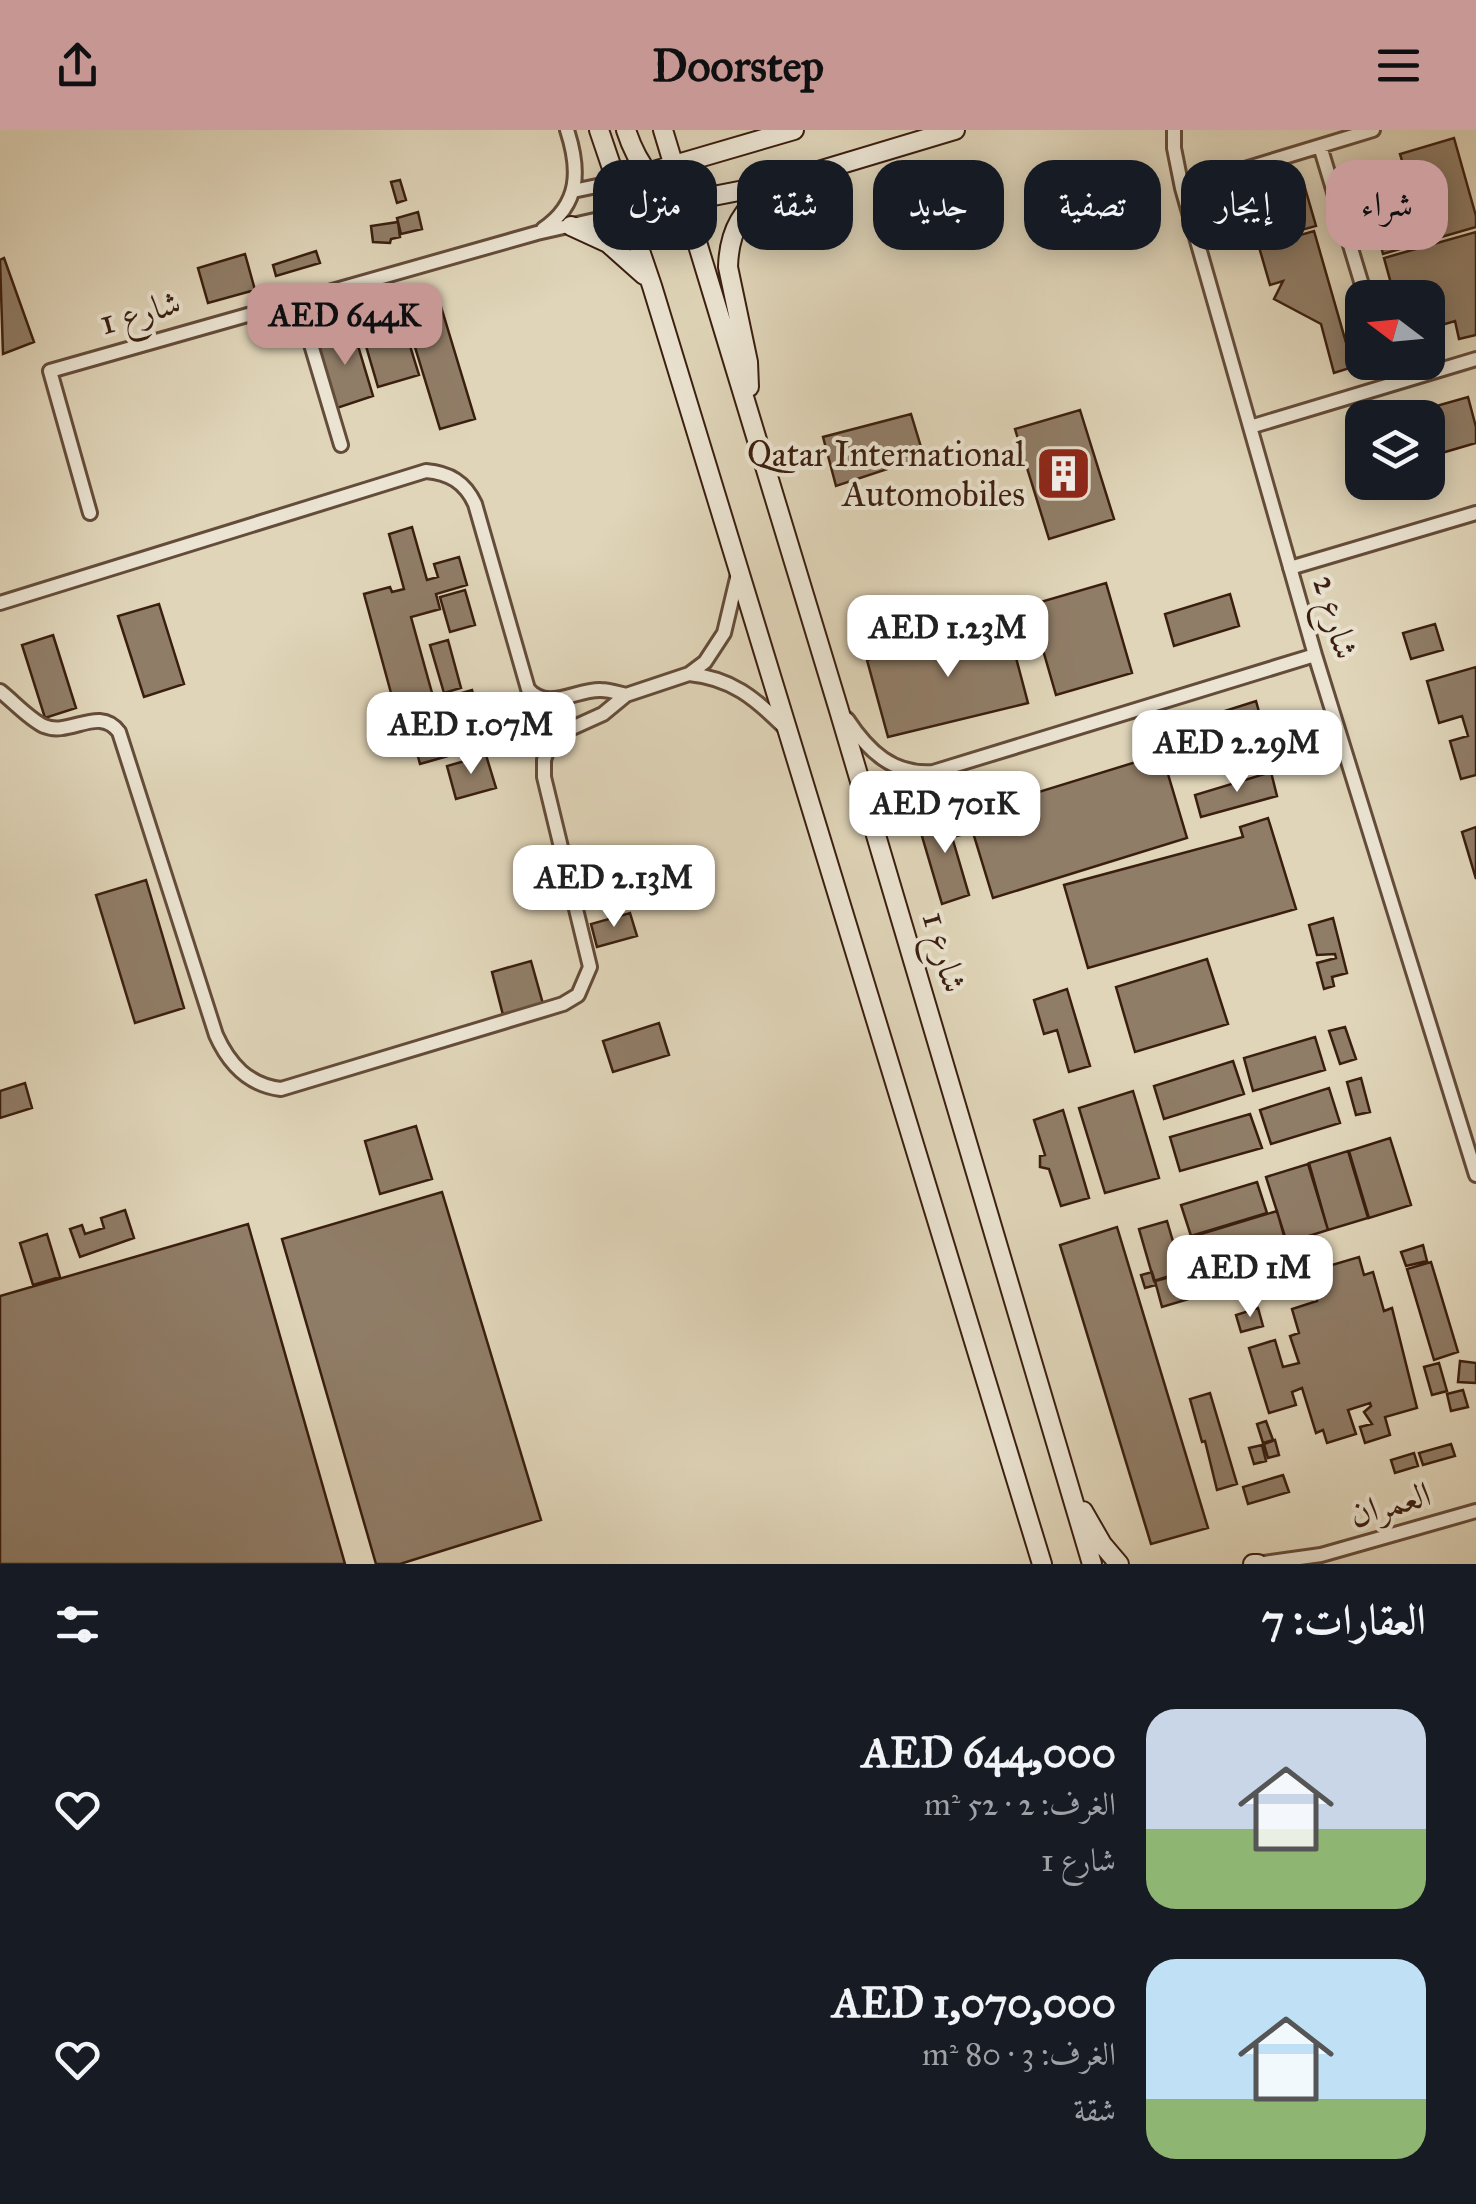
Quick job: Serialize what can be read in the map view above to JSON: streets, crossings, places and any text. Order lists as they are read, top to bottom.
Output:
{
  "streets": {
    "street": ["شارع 1", "شارع 2", "العمران"]
  },
  "places": {
    "building": ["Qatar International Automobiles"]
  },
  "north": "left",
  "page": {
    "header": "Doorstep",
    "chip": [
      "شراء",
      "إيجار",
      "تصفية",
      "جديد",
      "شقة",
      "منزل"
    ],
    "price": [
      "AED 644K",
      "AED 1.23M",
      "AED 1.07M",
      "AED 2.29M",
      "AED 701K",
      "AED 2.13M",
      "AED 1M"
    ],
    "heading": "العقارات: 7",
    "list": [
      {
        "name": "AED 644,000",
        "note": "الغرف: 2 · 52 m² · شارع 1"
      },
      {
        "name": "AED 1,070,000",
        "note": "الغرف: 3 · 80 m² · شقة"
      }
    ]
  }
}
